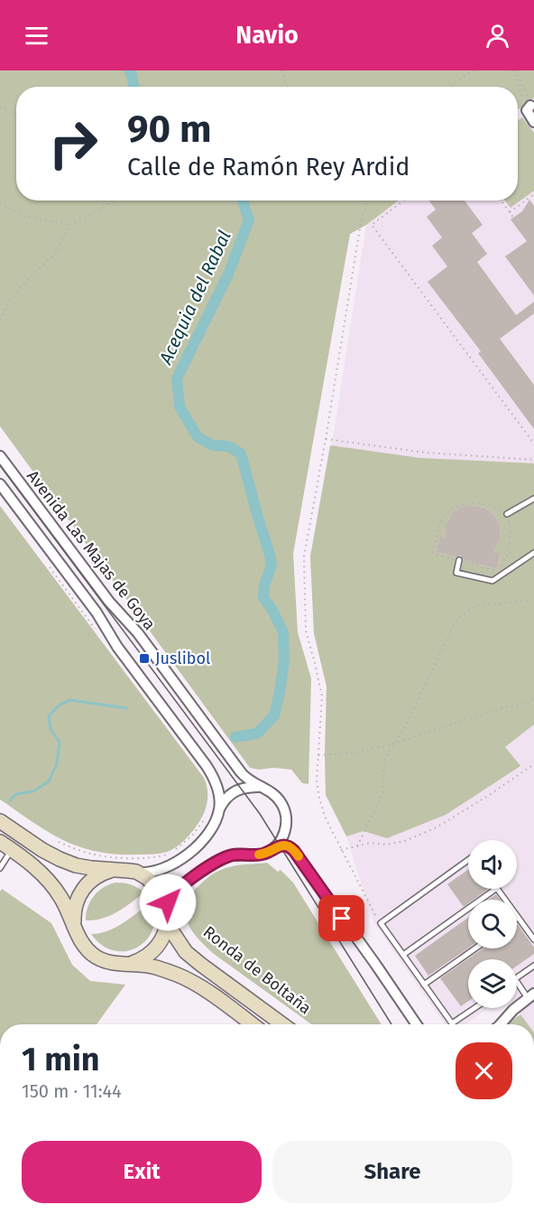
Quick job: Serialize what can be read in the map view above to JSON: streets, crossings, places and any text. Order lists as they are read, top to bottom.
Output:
{
  "streets": {
    "main road": ["Ronda de Boltaña"],
    "street": ["Avenida Las Majas de Goya"]
  },
  "water": ["Acequia del Rabal"],
  "places": {
    "transit": ["Juslibol"]
  },
  "page": {
    "header": "Navio",
    "turn": ["90 m", "Calle de Ramón Rey Ardid"],
    "heading": ["1 min", "150 m · 11:44"],
    "buttons": ["Exit", "Share"]
  }
}
